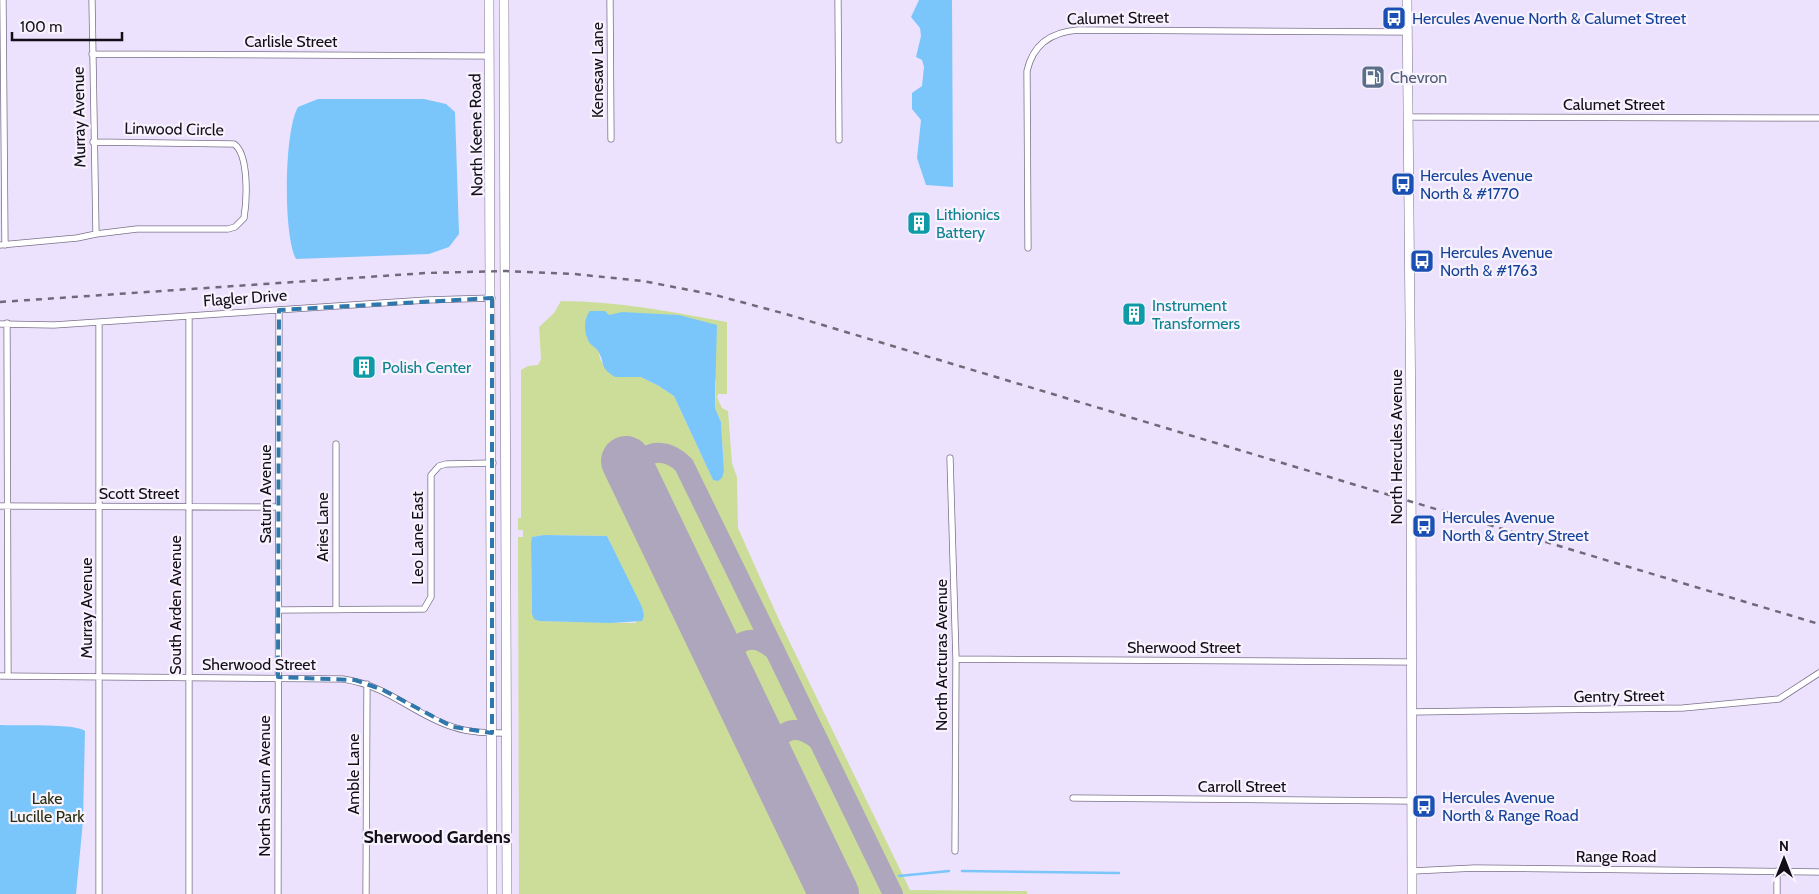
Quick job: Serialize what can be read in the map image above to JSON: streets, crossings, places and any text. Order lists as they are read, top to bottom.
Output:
{
  "streets": {
    "main road": ["North Keene Road", "North Hercules Avenue"],
    "street": [
      "Calumet Street",
      "Carlisle Street",
      "Kenesaw Lane",
      "Murray Avenue",
      "Linwood Circle",
      "Flagler Drive",
      "Scott Street",
      "Saturn Avenue",
      "Aries Lane",
      "Leo Lane East",
      "South Arden Avenue",
      "Sherwood Street",
      "North Arcturas Avenue",
      "Gentry Street",
      "Amble Lane",
      "North Saturn Avenue",
      "Carroll Street",
      "Range Road"
    ]
  },
  "crossings": [
    ["Calumet Street", "North Hercules Avenue"],
    ["Carlisle Street", "Murray Avenue"],
    ["Carlisle Street", "North Keene Road"],
    ["Murray Avenue", "Linwood Circle"],
    ["Murray Avenue", "Flagler Drive"],
    ["Murray Avenue", "Scott Street"],
    ["Murray Avenue", "Sherwood Street"],
    ["North Keene Road", "Flagler Drive"],
    ["North Keene Road", "Leo Lane East"],
    ["North Keene Road", "Sherwood Street"],
    ["Flagler Drive", "Saturn Avenue"],
    ["Flagler Drive", "South Arden Avenue"],
    ["North Hercules Avenue", "Sherwood Street"],
    ["North Hercules Avenue", "Gentry Street"],
    ["North Hercules Avenue", "Carroll Street"],
    ["North Hercules Avenue", "Range Road"],
    ["Scott Street", "Saturn Avenue"],
    ["Scott Street", "South Arden Avenue"],
    ["Saturn Avenue", "Sherwood Street"],
    ["Saturn Avenue", "North Saturn Avenue"],
    ["Aries Lane", "Leo Lane East"],
    ["South Arden Avenue", "Sherwood Street"],
    ["Sherwood Street", "North Arcturas Avenue"],
    ["Sherwood Street", "Amble Lane"],
    ["Sherwood Street", "North Saturn Avenue"]
  ],
  "districts": ["Sherwood Gardens"],
  "parks": ["Lake Lucille Park"],
  "places": {
    "bus stop": [
      "Hercules Avenue North & Calumet Street",
      "Hercules Avenue North & #1770",
      "Hercules Avenue North & #1763",
      "Hercules Avenue North & Gentry Street",
      "Hercules Avenue North & Range Road"
    ],
    "fuel station": ["Chevron"],
    "building": ["Lithionics Battery", "Instrument Transformers", "Polish Center"]
  },
  "scale_bar": "100 m",
  "north": "top"
}
